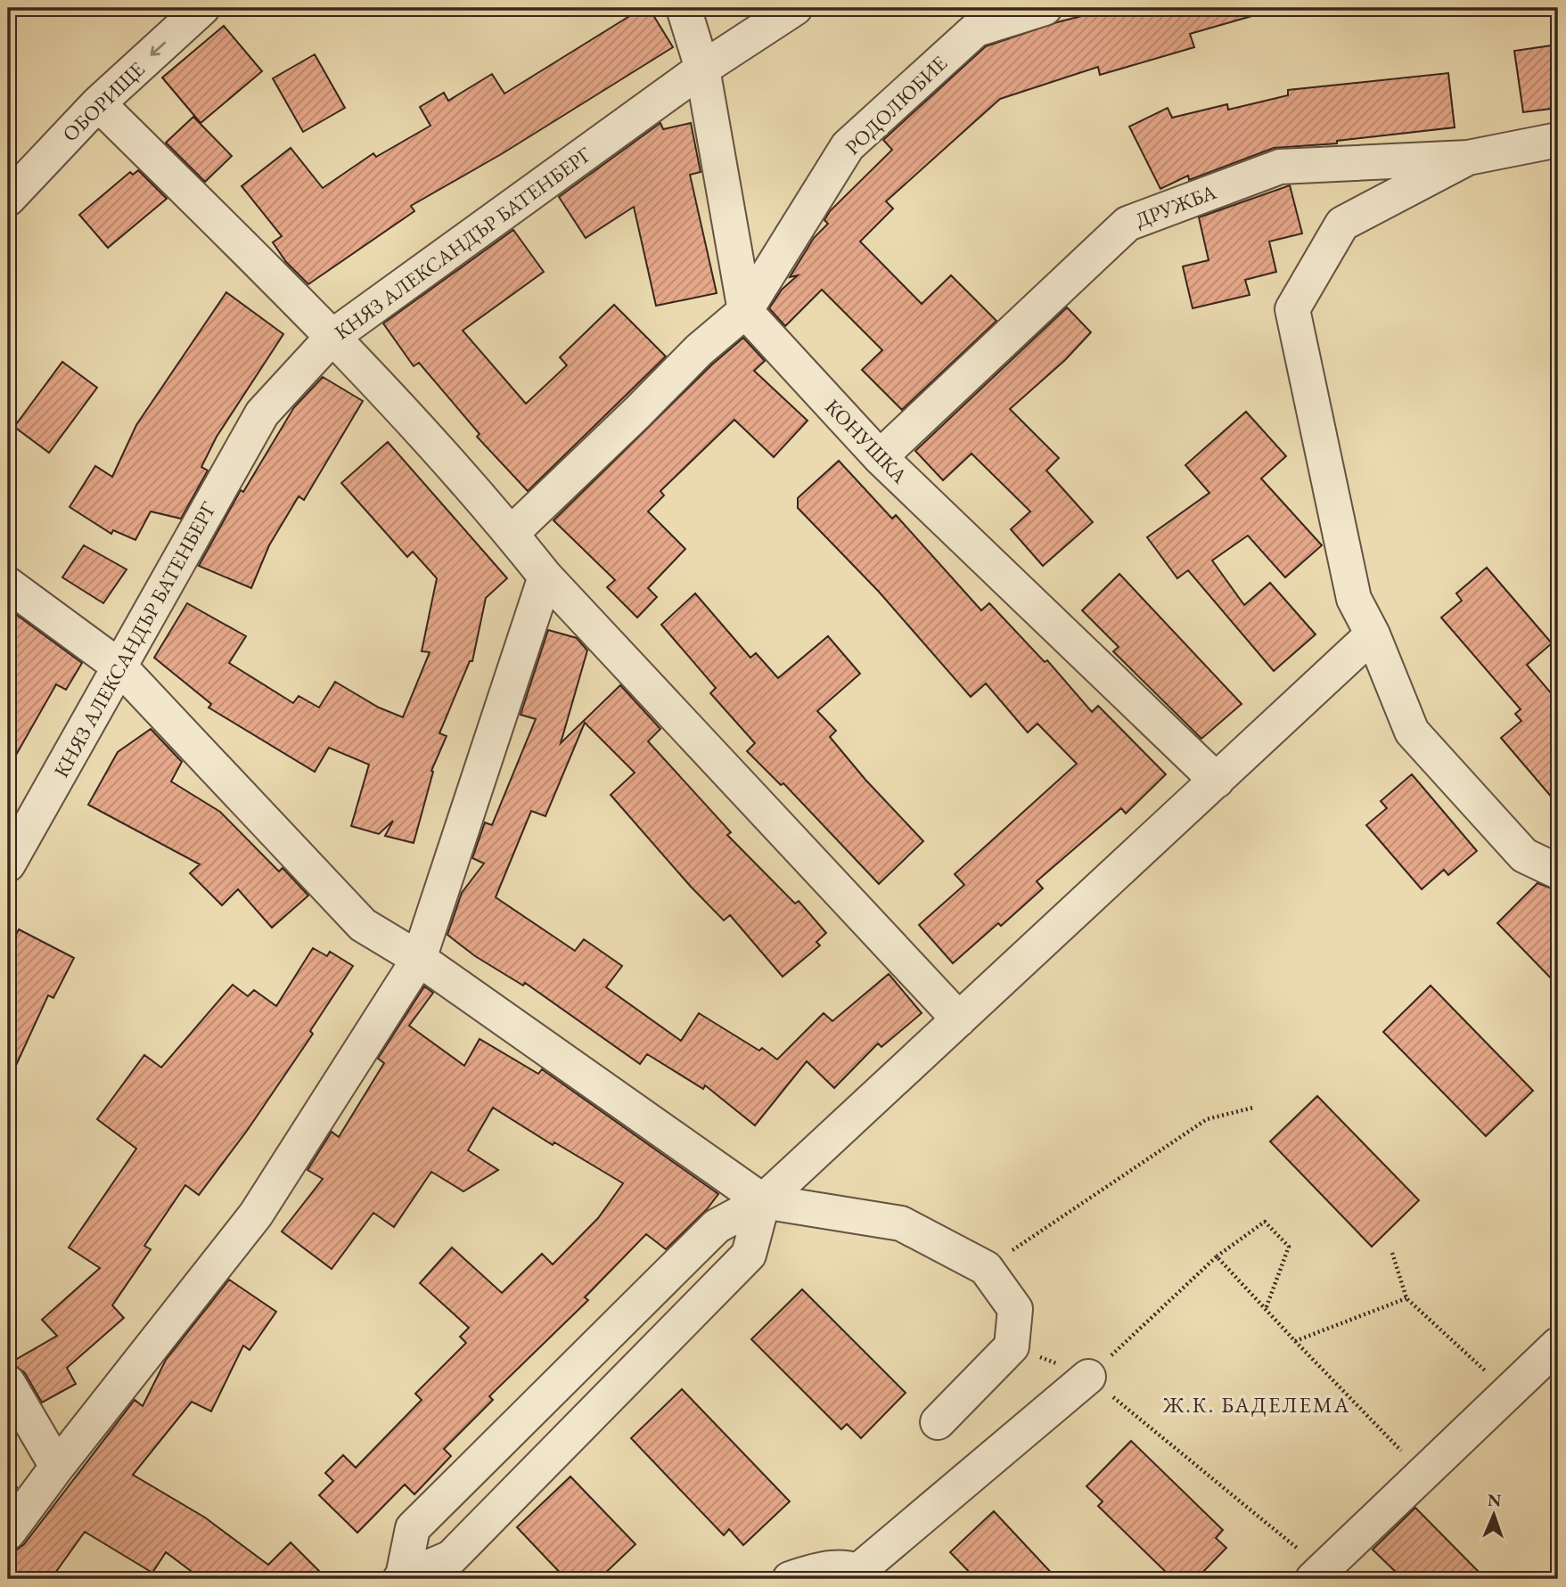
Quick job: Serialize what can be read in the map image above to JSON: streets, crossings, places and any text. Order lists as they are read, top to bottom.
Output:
{
  "streets": {
    "street": [
      "ОБОРИЩЕ",
      "РОДОЛЮБИЕ",
      "ДРУЖБА",
      "КНЯЗ АЛЕКСАНДЪР БАТЕНБЕРГ",
      "КОНУШКА"
    ]
  },
  "crossings": [
    ["РОДОЛЮБИЕ", "КОНУШКА"],
    ["ДРУЖБА", "КОНУШКА"]
  ],
  "one_way": ["ОБОРИЩЕ"],
  "districts": ["Ж.К. БАДЕЛЕМА"],
  "north": "top"
}
